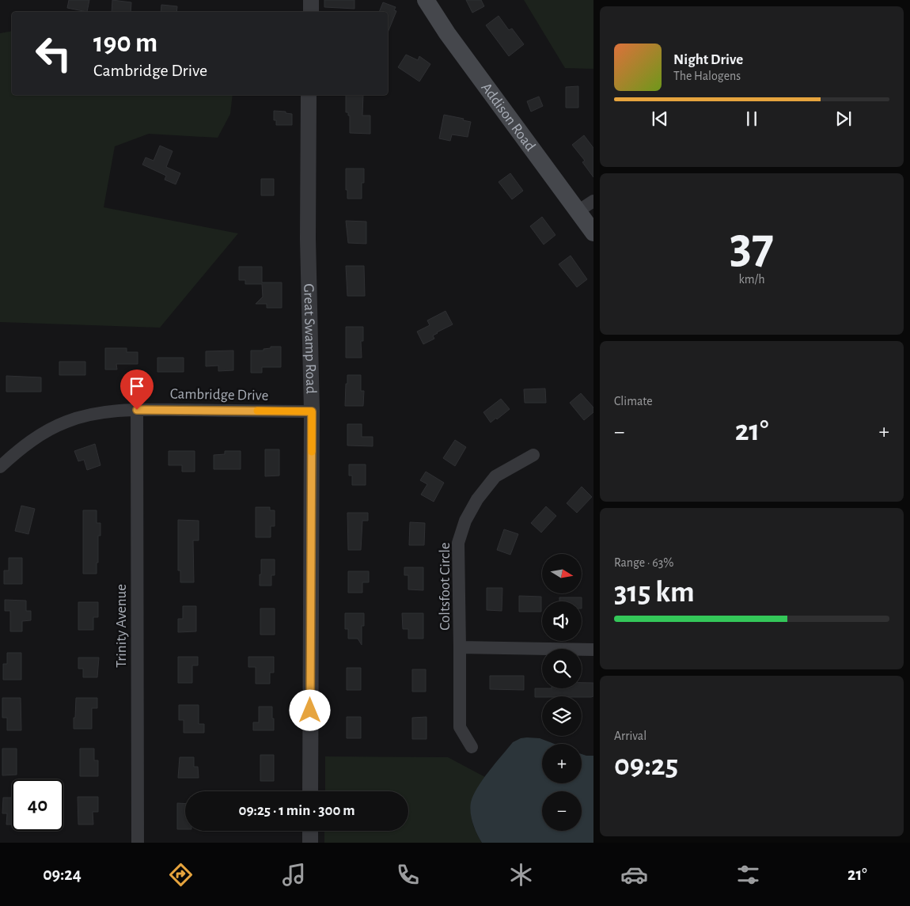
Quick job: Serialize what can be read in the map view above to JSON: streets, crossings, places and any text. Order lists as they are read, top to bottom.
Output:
{
  "streets": {
    "main road": ["Addison Road"],
    "street": [
      "Great Swamp Road",
      "Cambridge Drive",
      "Coltsfoot Circle",
      "Trinity Avenue"
    ]
  },
  "crossings": [
    ["Great Swamp Road", "Cambridge Drive"],
    ["Cambridge Drive", "Trinity Avenue"]
  ],
  "north": "right",
  "page": {
    "turn": ["190 m", "Cambridge Drive"],
    "song": ["Night Drive", "The Halogens"],
    "tile": [
      ["37", "km/h"],
      "Climate",
      ["Range · 63%", "315 km"],
      ["Arrival", "09:25"]
    ],
    "heat": ["−", "21°", "+"],
    "map_buttons": ["+", "−"],
    "limit": "40",
    "trip": "09:25 · 1 min · 300 m",
    "tabs": ["09:24", "21°"]
  }
}
